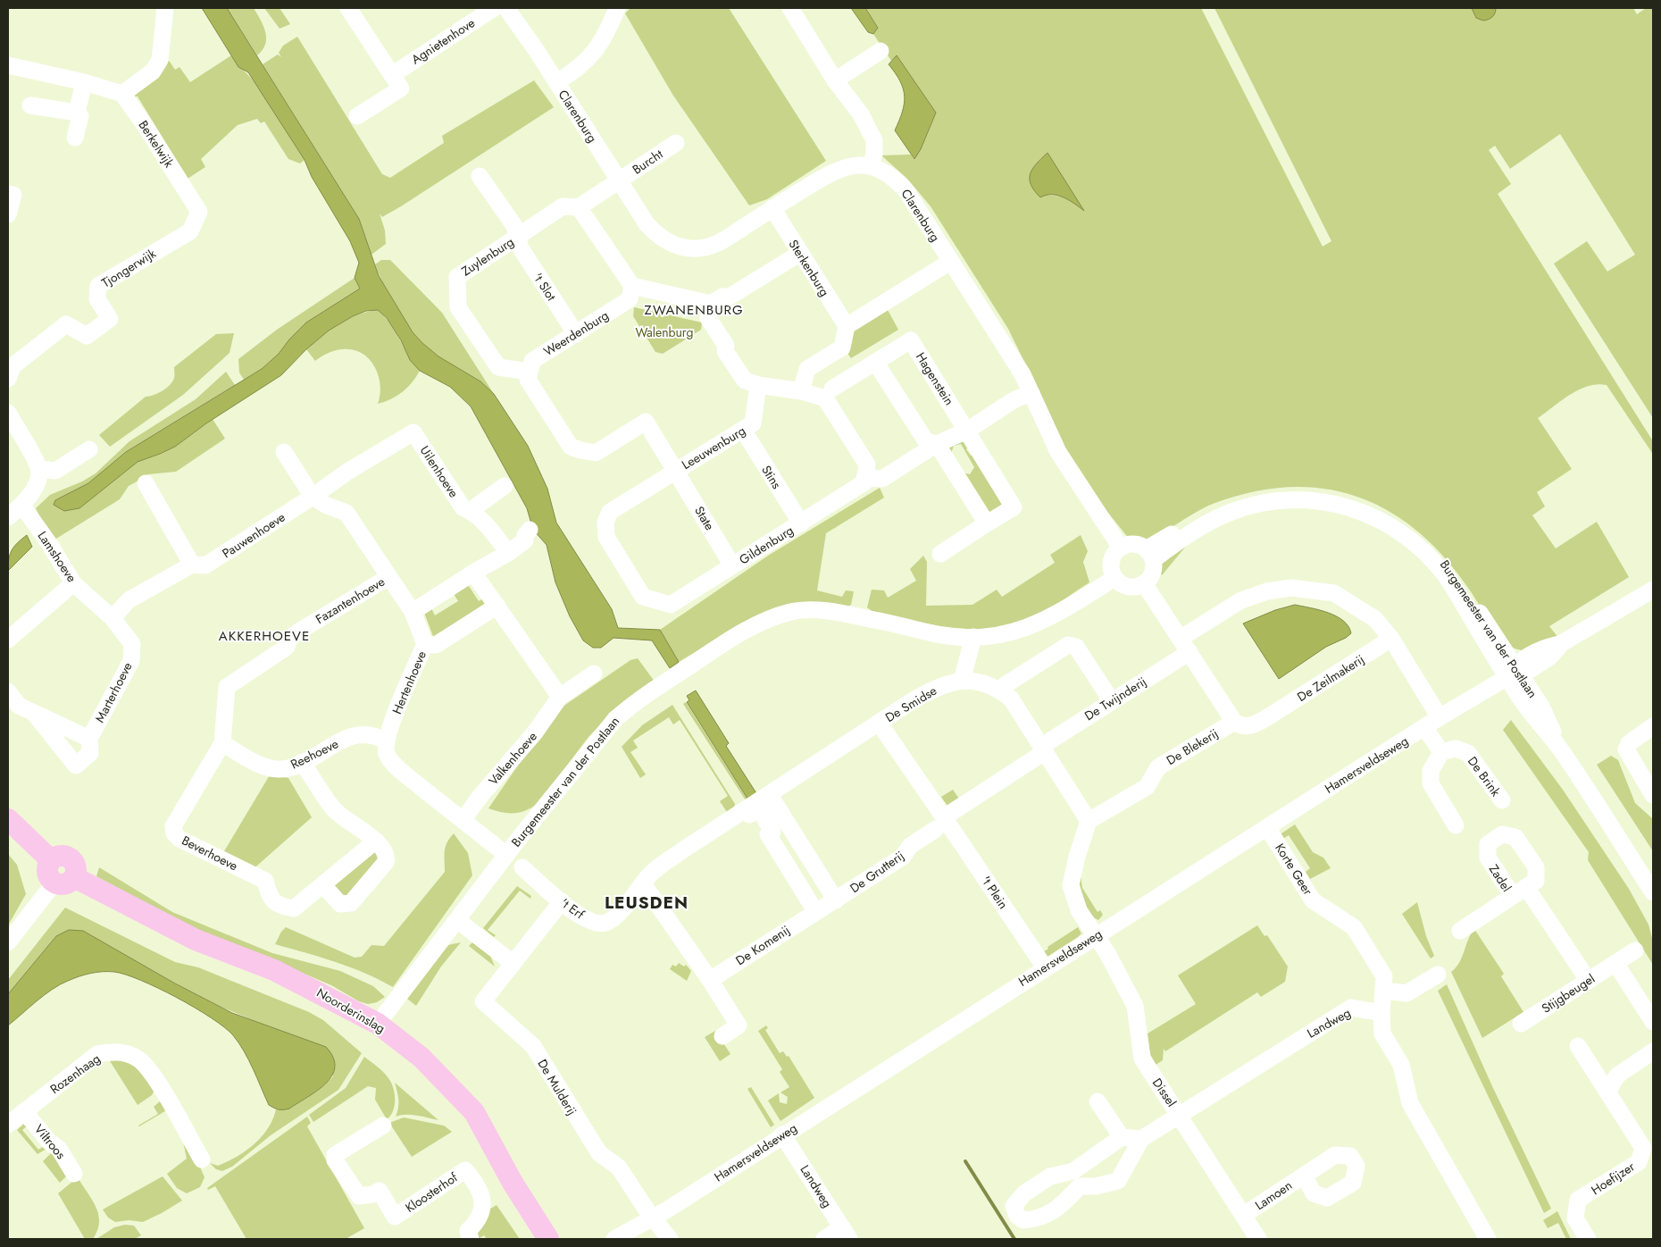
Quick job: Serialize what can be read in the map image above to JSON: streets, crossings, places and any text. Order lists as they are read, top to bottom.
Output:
{
  "streets": {
    "main road": ["Noorderinslag"],
    "street": [
      "Agnietenhove",
      "Clarenburg",
      "Berkelwijk",
      "Burcht",
      "Zuylenburg",
      "Tjongerwijk",
      "Sterkenburg",
      "'t Slot",
      "Weerdenburg",
      "Hagenstein",
      "Leeuwenburg",
      "Uilenhoeve",
      "Stins",
      "State",
      "Pauwenhoeve",
      "Gildenburg",
      "Lamshoeve",
      "Fazantenhoeve",
      "Burgemeester van der Postlaan",
      "De Zeilmakerij",
      "Hertenhoeve",
      "Marterhoeve",
      "De Twijnderij",
      "De Smidse",
      "De Blekerij",
      "Reehoeve",
      "Valkenhoeve",
      "Hamersveldseweg",
      "De Brink",
      "Beverhoeve",
      "Korte Geer",
      "De Grutterij",
      "Zadel",
      "'t Plein",
      "'t Erf",
      "De Komenij",
      "Stijgbeugel",
      "Landweg",
      "Rozenhaag",
      "De Mulderij",
      "Dissel",
      "Viltroos",
      "Hoefijzer",
      "Kloosterhof",
      "Lamoen"
    ]
  },
  "crossings": [
    ["Clarenburg", "Burcht"],
    ["Clarenburg", "Zuylenburg"],
    ["Clarenburg", "Sterkenburg"],
    ["Clarenburg", "Burgemeester van der Postlaan"],
    ["Berkelwijk", "Tjongerwijk"],
    ["Burcht", "Zuylenburg"],
    ["Zuylenburg", "'t Slot"],
    ["Zuylenburg", "Weerdenburg"],
    ["'t Slot", "Weerdenburg"],
    ["Leeuwenburg", "Stins"],
    ["Leeuwenburg", "State"],
    ["Leeuwenburg", "Gildenburg"],
    ["Uilenhoeve", "Pauwenhoeve"],
    ["Uilenhoeve", "Hertenhoeve"],
    ["Stins", "Gildenburg"],
    ["State", "Gildenburg"],
    ["Pauwenhoeve", "Lamshoeve"],
    ["Pauwenhoeve", "Hertenhoeve"],
    ["Lamshoeve", "Marterhoeve"],
    ["Fazantenhoeve", "Hertenhoeve"],
    ["Fazantenhoeve", "Reehoeve"],
    ["Fazantenhoeve", "Beverhoeve"],
    ["Burgemeester van der Postlaan", "Hamersveldseweg"],
    ["Burgemeester van der Postlaan", "Noorderinslag"],
    ["De Zeilmakerij", "De Blekerij"],
    ["Hertenhoeve", "Reehoeve"],
    ["De Twijnderij", "De Smidse"],
    ["De Smidse", "De Blekerij"],
    ["De Smidse", "'t Plein"],
    ["De Smidse", "'t Erf"],
    ["Reehoeve", "Beverhoeve"],
    ["Hamersveldseweg", "Korte Geer"],
    ["Hamersveldseweg", "'t Plein"],
    ["Hamersveldseweg", "Landweg"],
    ["Hamersveldseweg", "De Mulderij"],
    ["Hamersveldseweg", "Dissel"],
    ["Korte Geer", "Landweg"],
    ["De Grutterij", "'t Plein"],
    ["De Grutterij", "De Komenij"],
    ["Zadel", "Stijgbeugel"],
    ["'t Erf", "De Mulderij"],
    ["Landweg", "Dissel"],
    ["Rozenhaag", "Viltroos"],
    ["Dissel", "Lamoen"]
  ],
  "districts": ["ZWANENBURG", "AKKERHOEVE", "LEUSDEN"],
  "parks": ["Walenburg"]
}
